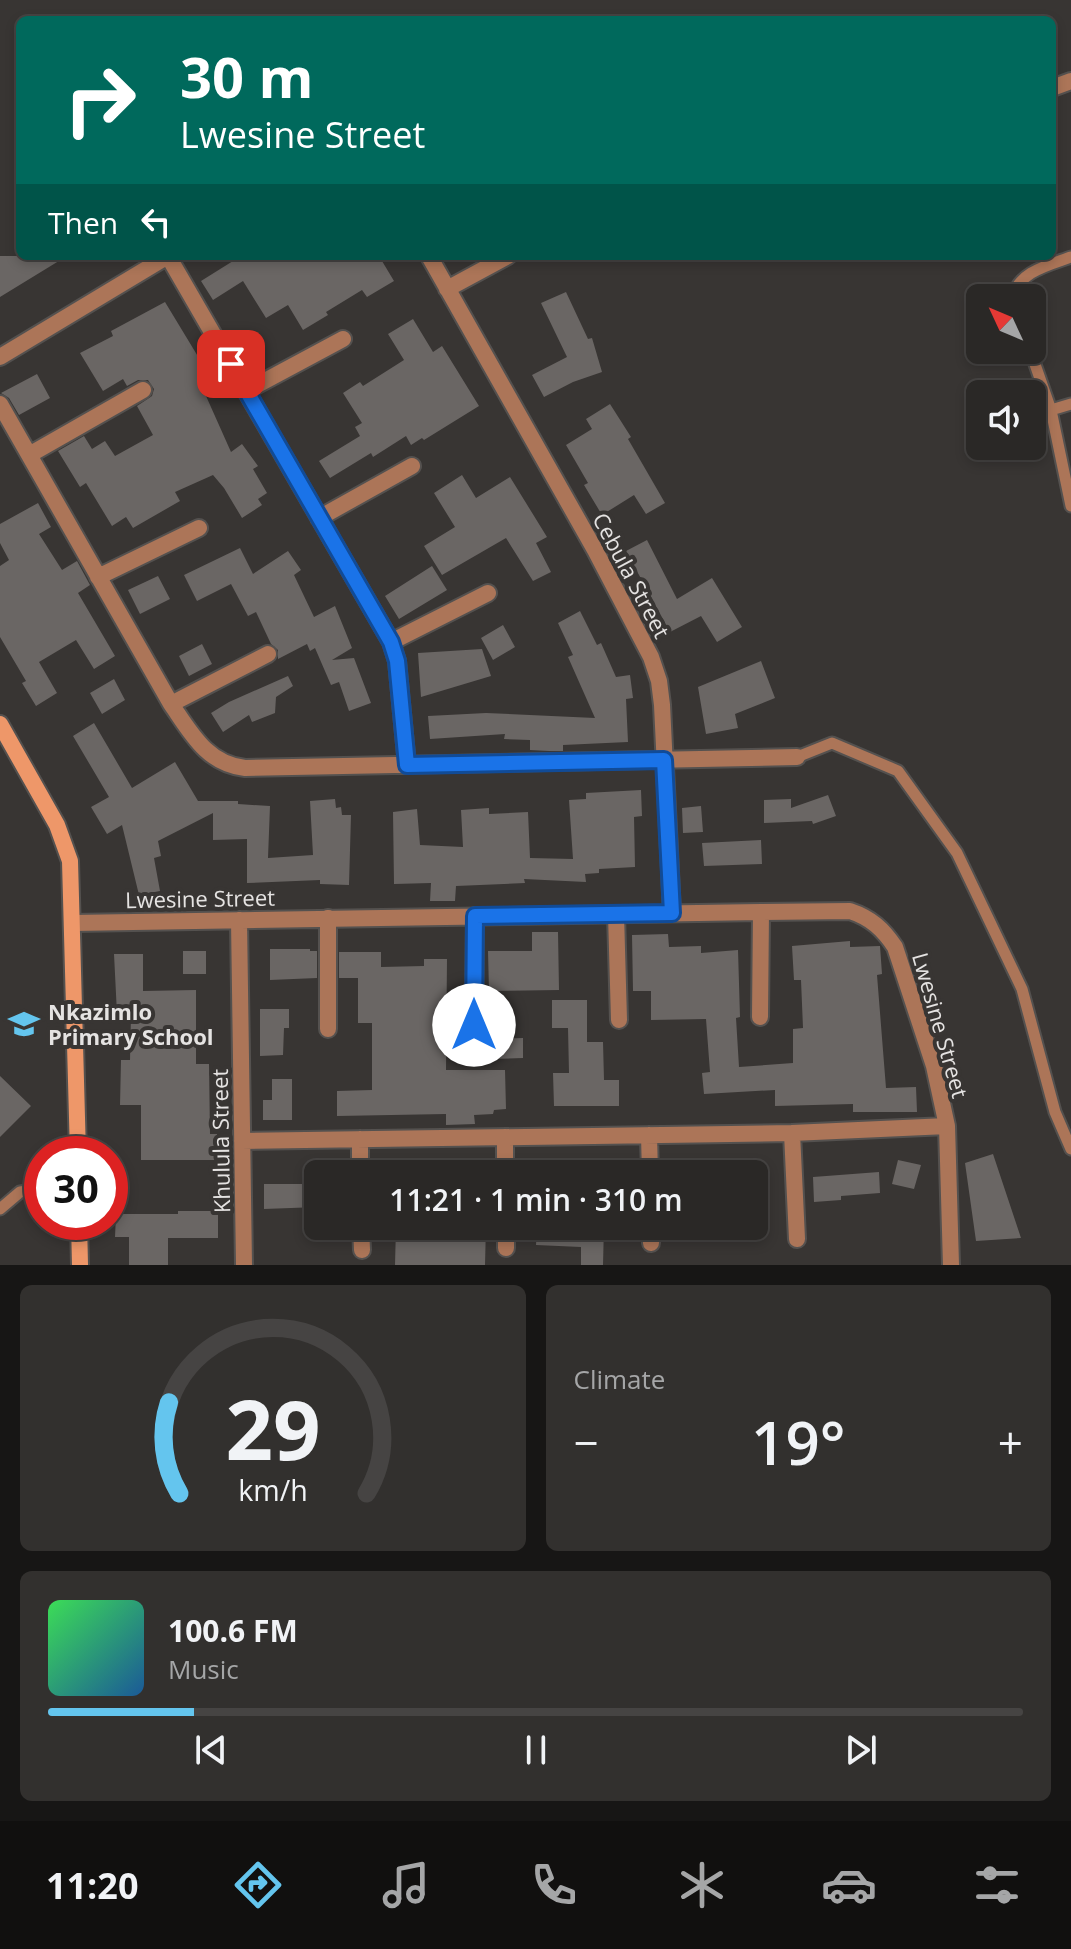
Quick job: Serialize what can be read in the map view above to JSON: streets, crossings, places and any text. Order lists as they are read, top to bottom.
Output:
{
  "streets": {
    "street": ["Cebula Street", "Lwesine Street", "Khulula Street"]
  },
  "crossings": [
    ["Cebula Street", "Lwesine Street"],
    ["Lwesine Street", "Khulula Street"]
  ],
  "places": {
    "school or university": ["Nkazimlo Primary School"]
  },
  "north": "top left",
  "page": {
    "turn": ["30 m", "Lwesine Street"],
    "then": "Then",
    "limit": "30",
    "trip": "11:21 · 1 min · 310 m",
    "tile": "Climate",
    "heat": ["−", "19°", "+"],
    "song": ["100.6 FM", "Music"],
    "tabs": "11:20",
    "gauge": ["29", "km/h"]
  }
}
